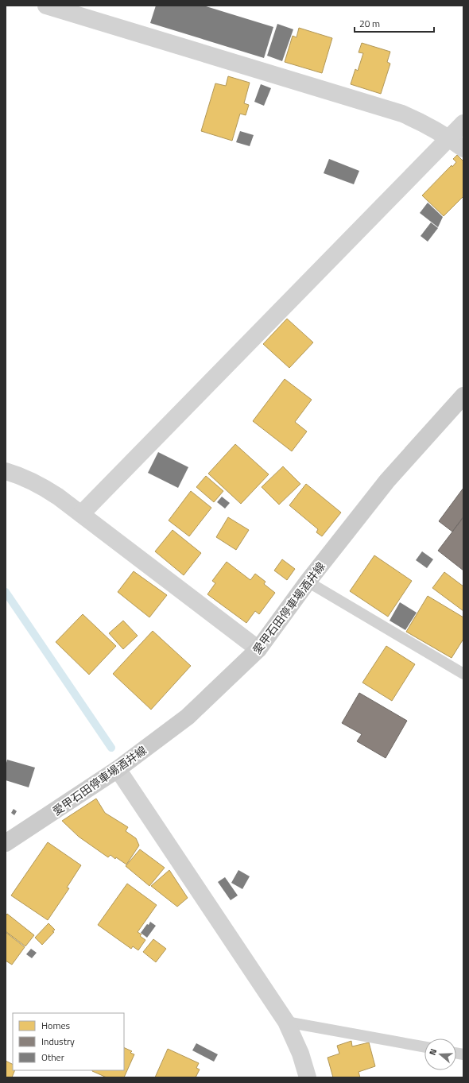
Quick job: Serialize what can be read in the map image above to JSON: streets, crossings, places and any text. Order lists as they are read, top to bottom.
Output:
{
  "streets": {
    "main road": ["愛甲石田停車場酒井線"]
  },
  "legend": ["Homes", "Industry", "Other"],
  "scale_bar": "20 m",
  "north": "left"
}
